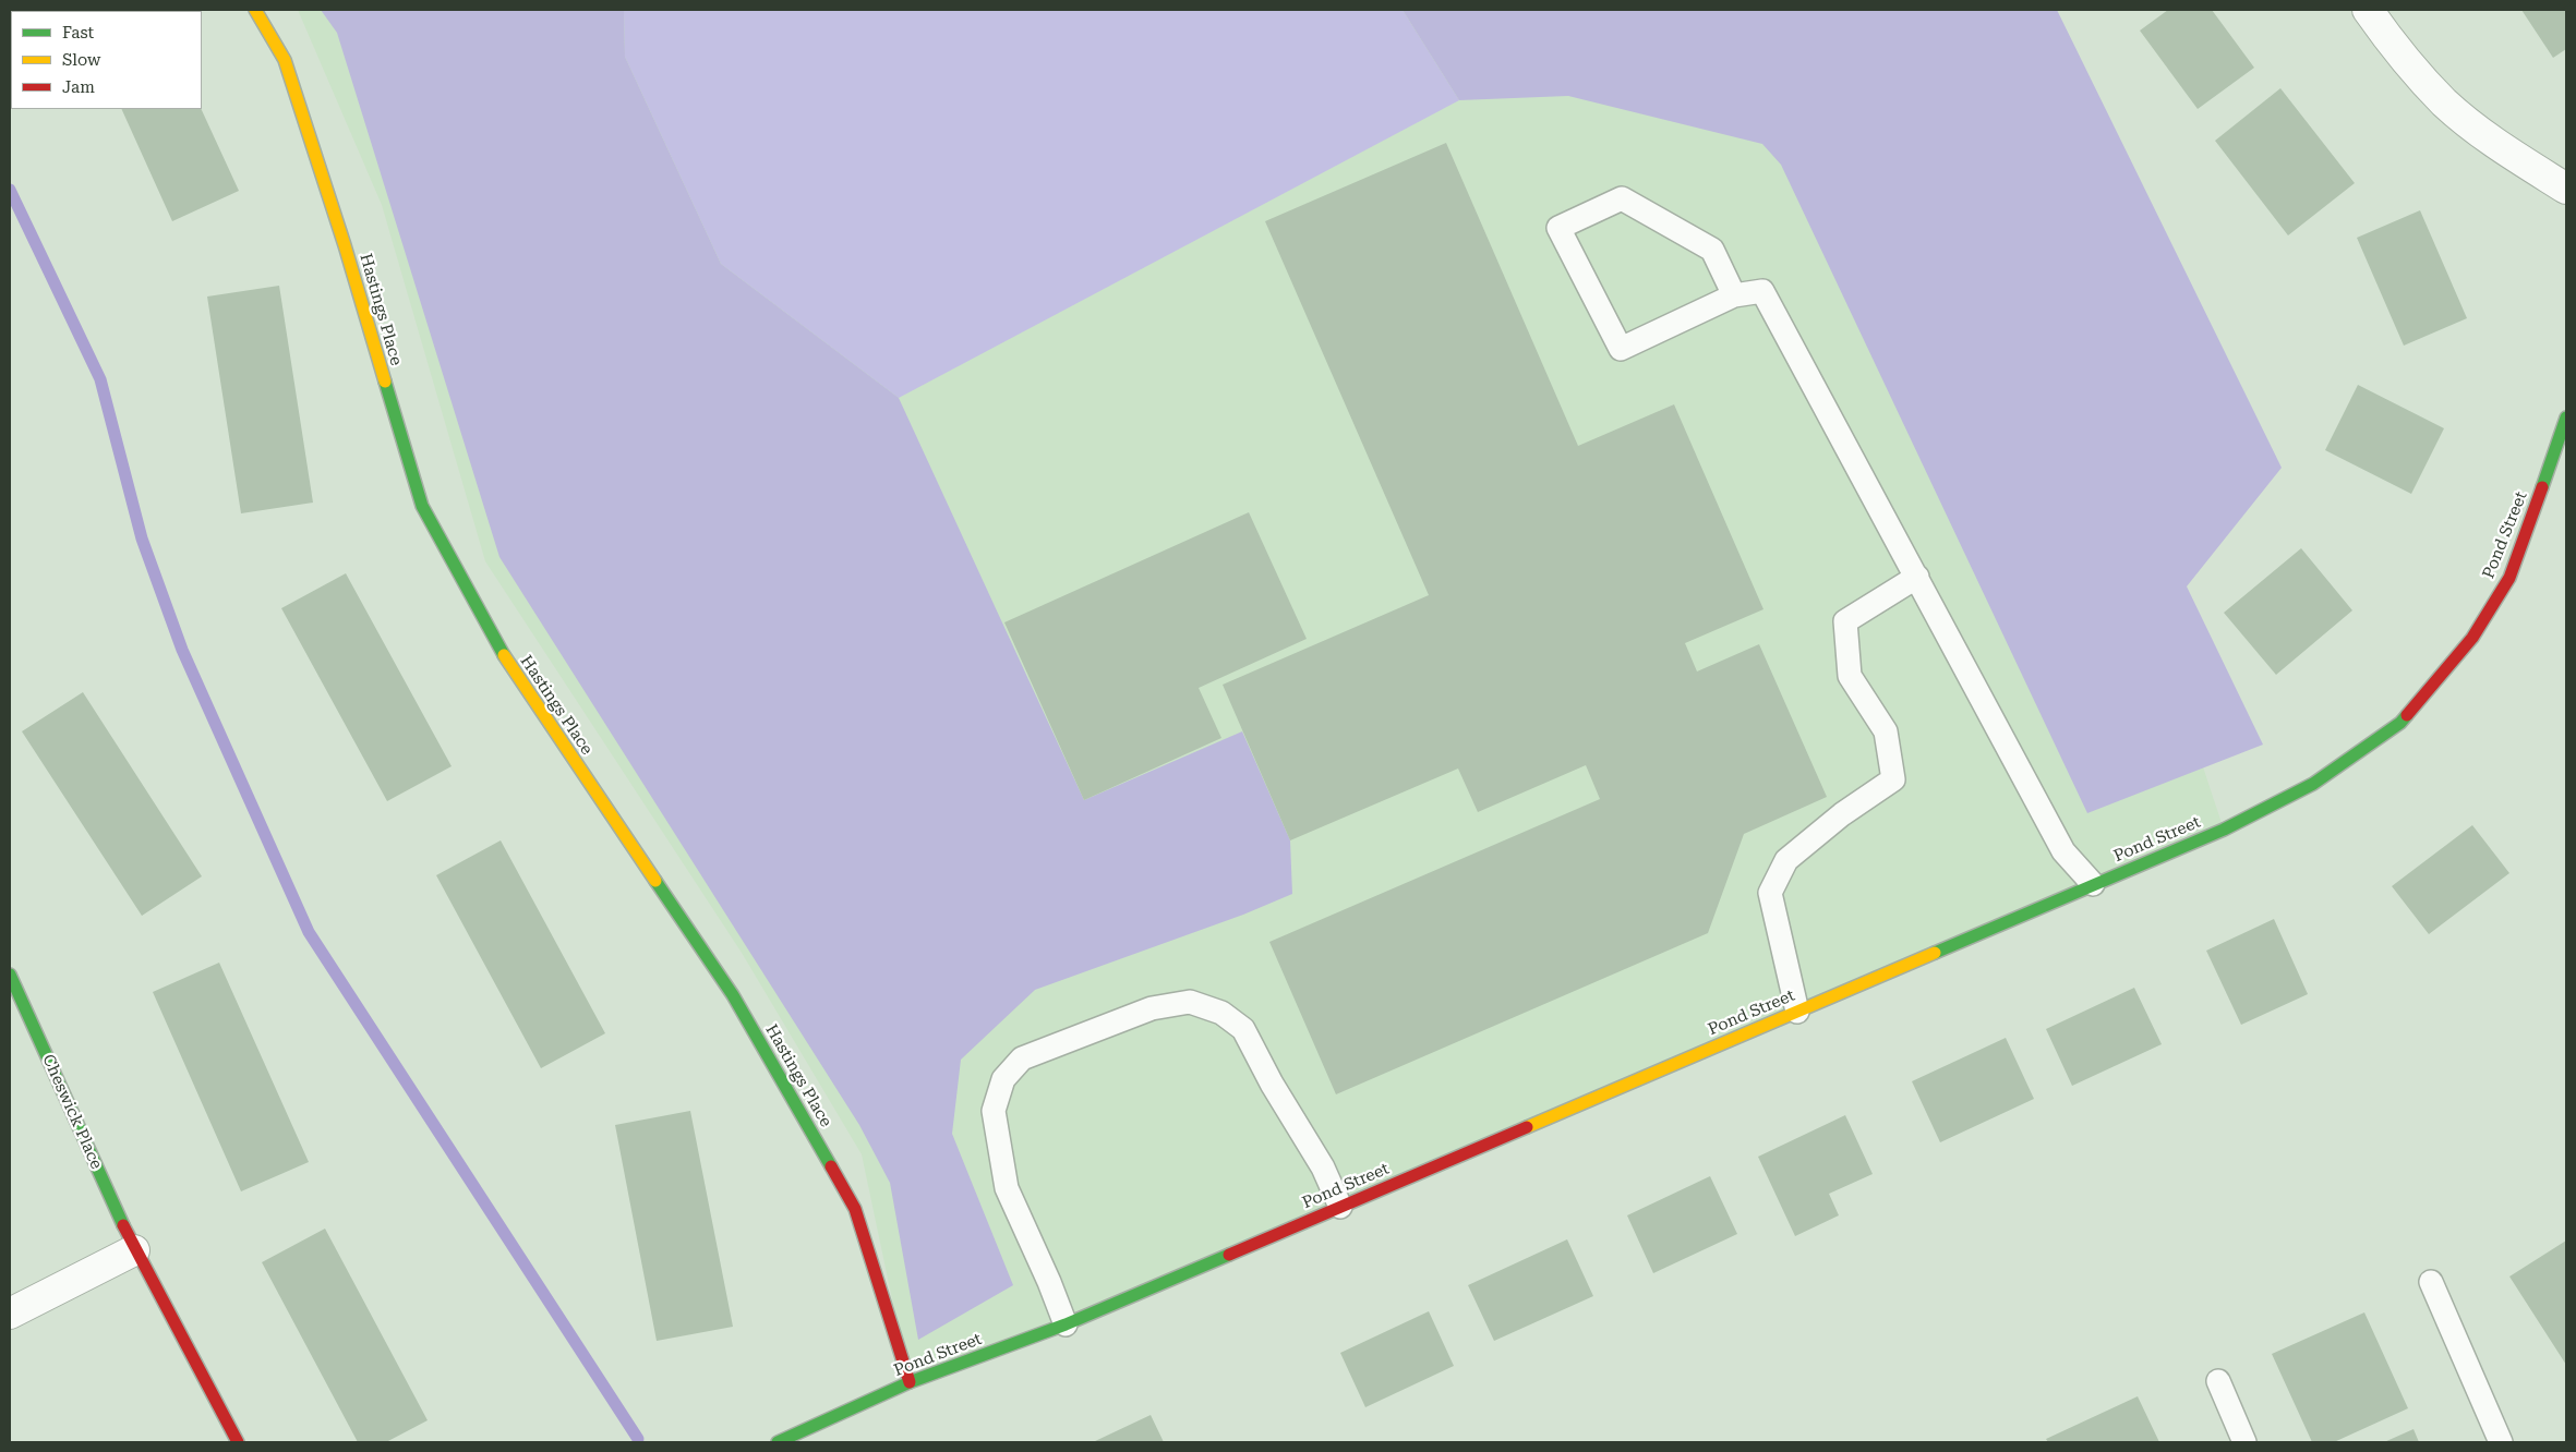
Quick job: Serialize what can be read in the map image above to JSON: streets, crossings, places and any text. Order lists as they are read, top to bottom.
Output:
{
  "streets": {
    "street": ["Hastings Place", "Pond Street", "Cheswick Place"]
  },
  "crossings": [
    ["Hastings Place", "Pond Street"]
  ],
  "legend": ["Fast", "Slow", "Jam"]
}
